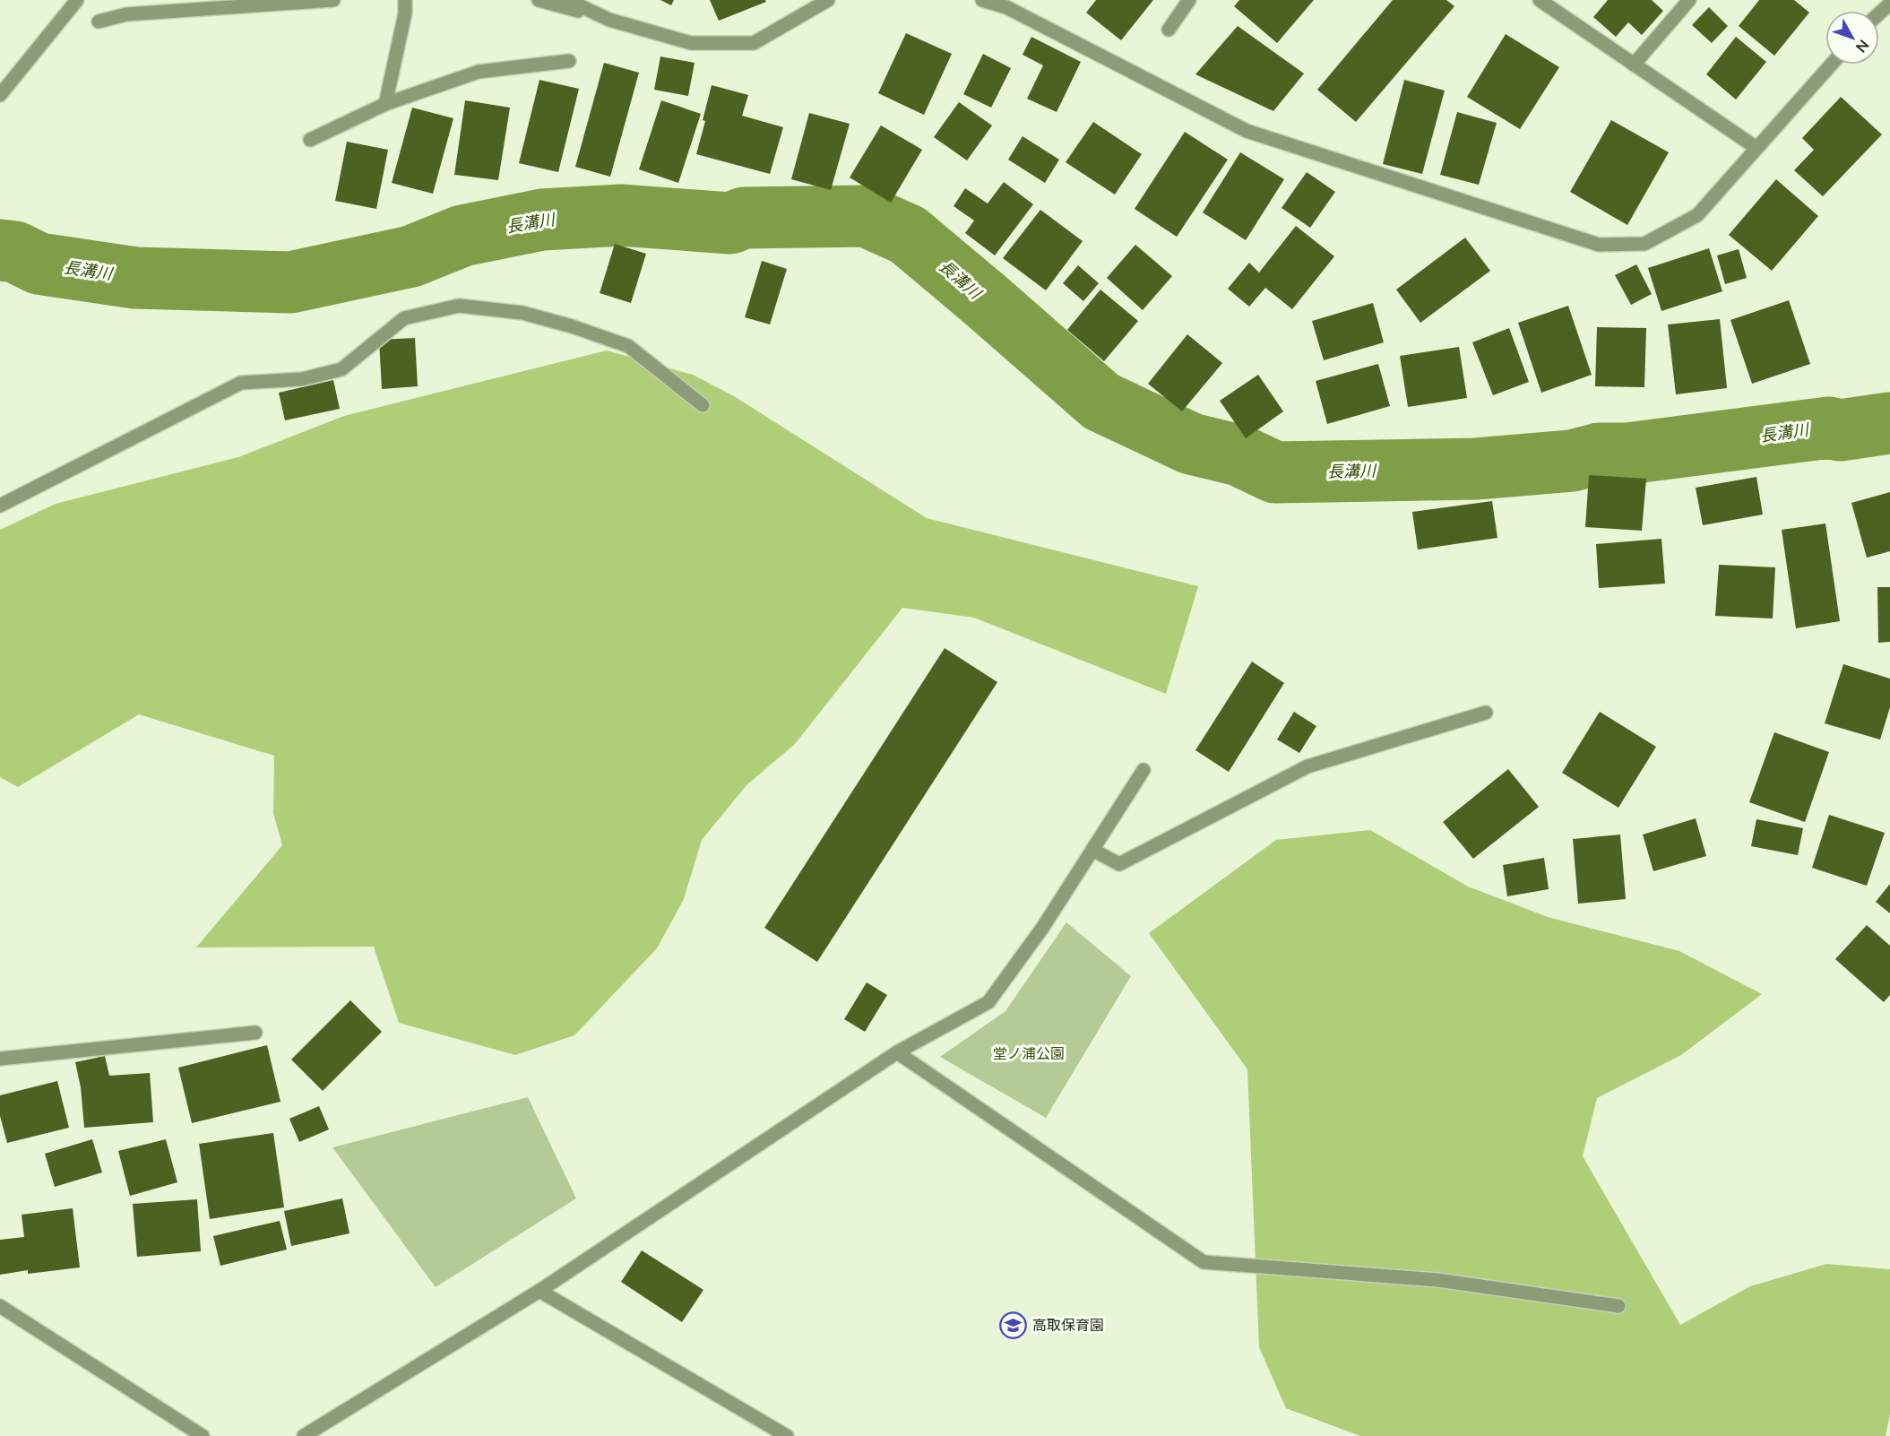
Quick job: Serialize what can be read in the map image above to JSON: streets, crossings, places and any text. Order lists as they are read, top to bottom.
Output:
{
  "water": ["長溝川"],
  "parks": ["堂ノ浦公園"],
  "places": {
    "school or university": ["高取保育園"]
  },
  "north": "bottom right"
}
